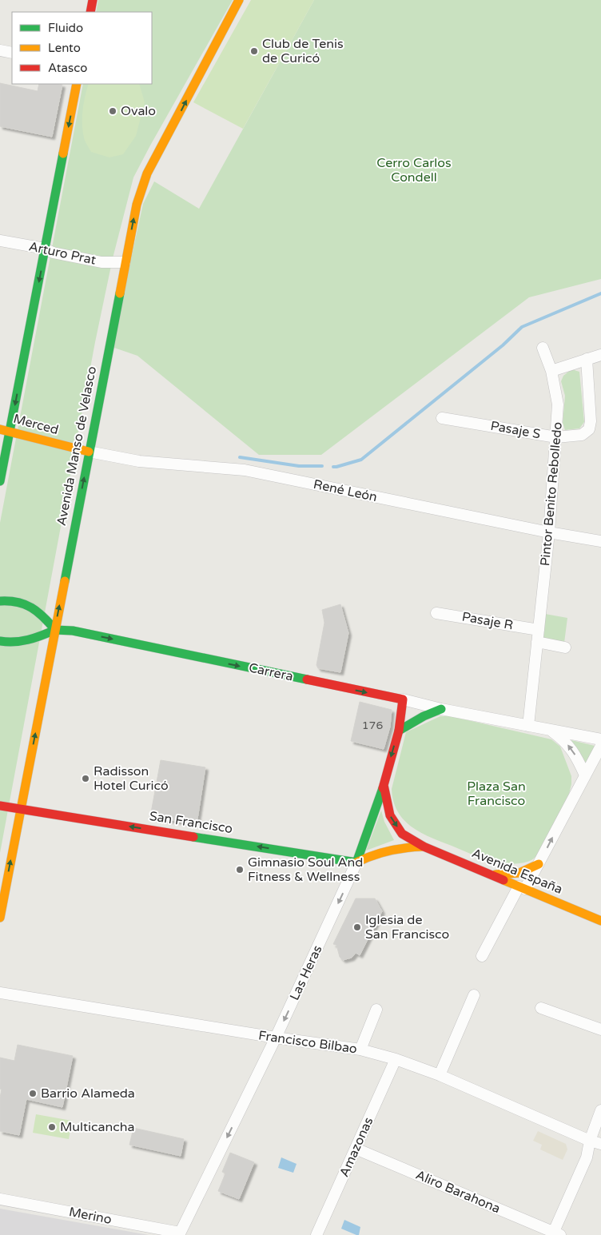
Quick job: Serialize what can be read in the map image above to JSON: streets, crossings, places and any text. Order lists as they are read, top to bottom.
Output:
{
  "streets": {
    "main road": [
      "Merced",
      "Avenida Manso de Velasco",
      "Carrera",
      "San Francisco",
      "Avenida España",
      "Las Heras"
    ],
    "street": [
      "Arturo Prat",
      "Pasaje S",
      "René León",
      "Pintor Benito Rebolledo",
      "Pasaje R",
      "Francisco Bilbao",
      "Amazonas",
      "Aliro Barahona",
      "Merino"
    ]
  },
  "crossings": [
    ["Arturo Prat", "Avenida Manso de Velasco"],
    ["Merced", "Avenida Manso de Velasco"],
    ["Merced", "René León"],
    ["Pasaje S", "Pintor Benito Rebolledo"],
    ["Avenida Manso de Velasco", "René León"],
    ["Avenida Manso de Velasco", "Carrera"],
    ["Avenida Manso de Velasco", "San Francisco"],
    ["René León", "Pintor Benito Rebolledo"],
    ["Pintor Benito Rebolledo", "Pasaje R"],
    ["Pintor Benito Rebolledo", "Carrera"],
    ["Carrera", "Las Heras"],
    ["San Francisco", "Avenida España"],
    ["San Francisco", "Las Heras"],
    ["Avenida España", "Las Heras"],
    ["Las Heras", "Francisco Bilbao"],
    ["Las Heras", "Merino"],
    ["Francisco Bilbao", "Amazonas"],
    ["Amazonas", "Aliro Barahona"]
  ],
  "one_way": ["Avenida Manso de Velasco", "San Francisco", "Las Heras"],
  "parks": ["Cerro Carlos Condell", "Plaza San Francisco"],
  "places": [
    "Club de Tenis de Curicó",
    "Ovalo",
    "Radisson Hotel Curicó",
    "Gimnasio Soul And Fitness & Wellness",
    "Iglesia de San Francisco",
    "Barrio Alameda",
    "Multicancha"
  ],
  "house_numbers": ["176"],
  "legend": ["Fluido", "Lento", "Atasco"]
}
